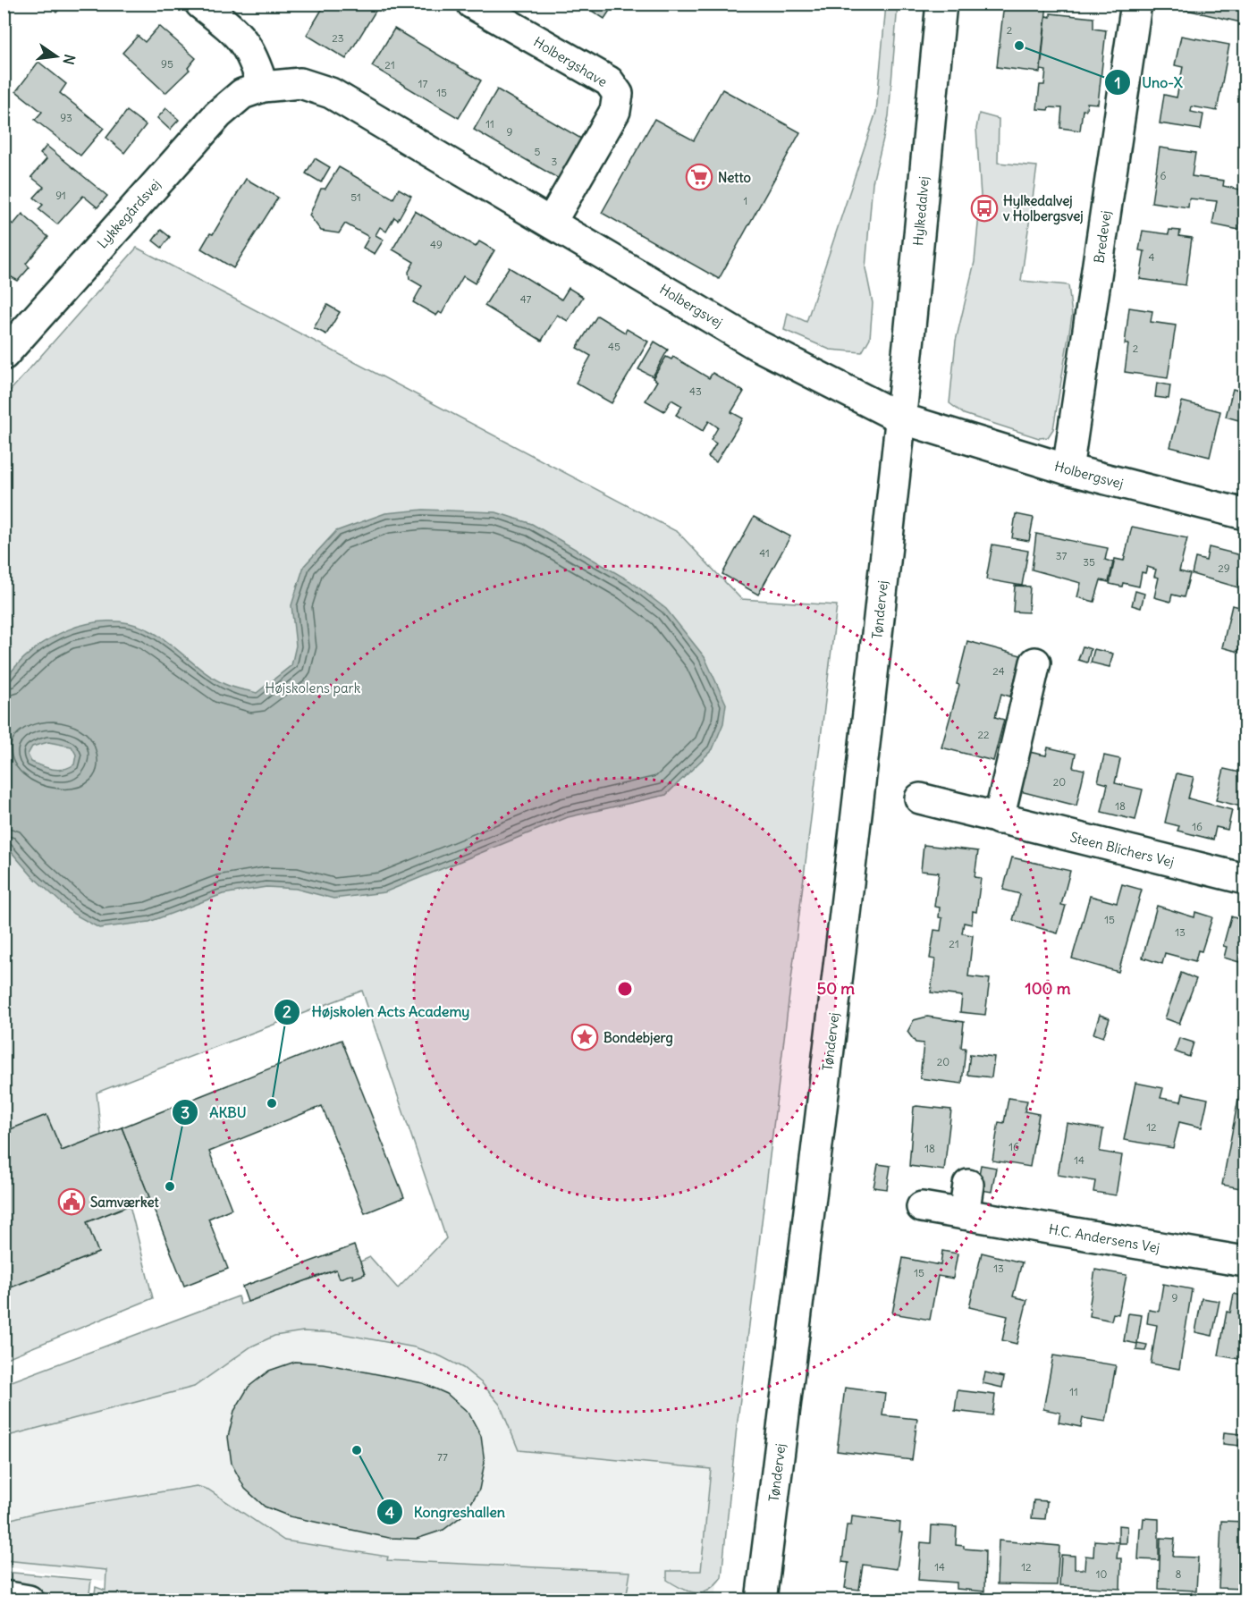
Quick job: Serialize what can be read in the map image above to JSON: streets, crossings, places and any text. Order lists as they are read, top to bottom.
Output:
{
  "streets": {
    "street": [
      "Holbergshave",
      "Hylkedalvej",
      "Lykkegårdsvej",
      "Bredevej",
      "Holbergsvej",
      "Tøndervej",
      "Steen Blichers Vej",
      "H.C. Andersens Vej"
    ]
  },
  "crossings": [
    ["Holbergshave", "Holbergsvej"],
    ["Hylkedalvej", "Holbergsvej"],
    ["Hylkedalvej", "Tøndervej"],
    ["Lykkegårdsvej", "Holbergsvej"],
    ["Bredevej", "Holbergsvej"],
    ["Holbergsvej", "Tøndervej"]
  ],
  "parks": ["Højskolens park"],
  "places": {
    "other": [
      "Uno-X",
      "Højskolen Acts Academy",
      "AKBU",
      "Kongreshallen"
    ],
    "supermarket": ["Netto"],
    "bus stop": ["Hylkedalvej v Holbergsvej"],
    "place": ["Bondebjerg"],
    "public building": ["Samværket"]
  },
  "house_numbers": [
    "2",
    "23",
    "95",
    "21",
    "17",
    "15",
    "93",
    "11",
    "9",
    "5",
    "3",
    "6",
    "91",
    "51",
    "1",
    "49",
    "4",
    "47",
    "45",
    "2",
    "43",
    "41",
    "37",
    "35",
    "29",
    "24",
    "22",
    "20",
    "18",
    "16",
    "15",
    "13",
    "21",
    "20",
    "12",
    "16",
    "18",
    "14",
    "13",
    "15",
    "9",
    "11",
    "77",
    "14",
    "12",
    "10",
    "8"
  ],
  "north": "right",
  "rings": ["50 m", "100 m"]
}
